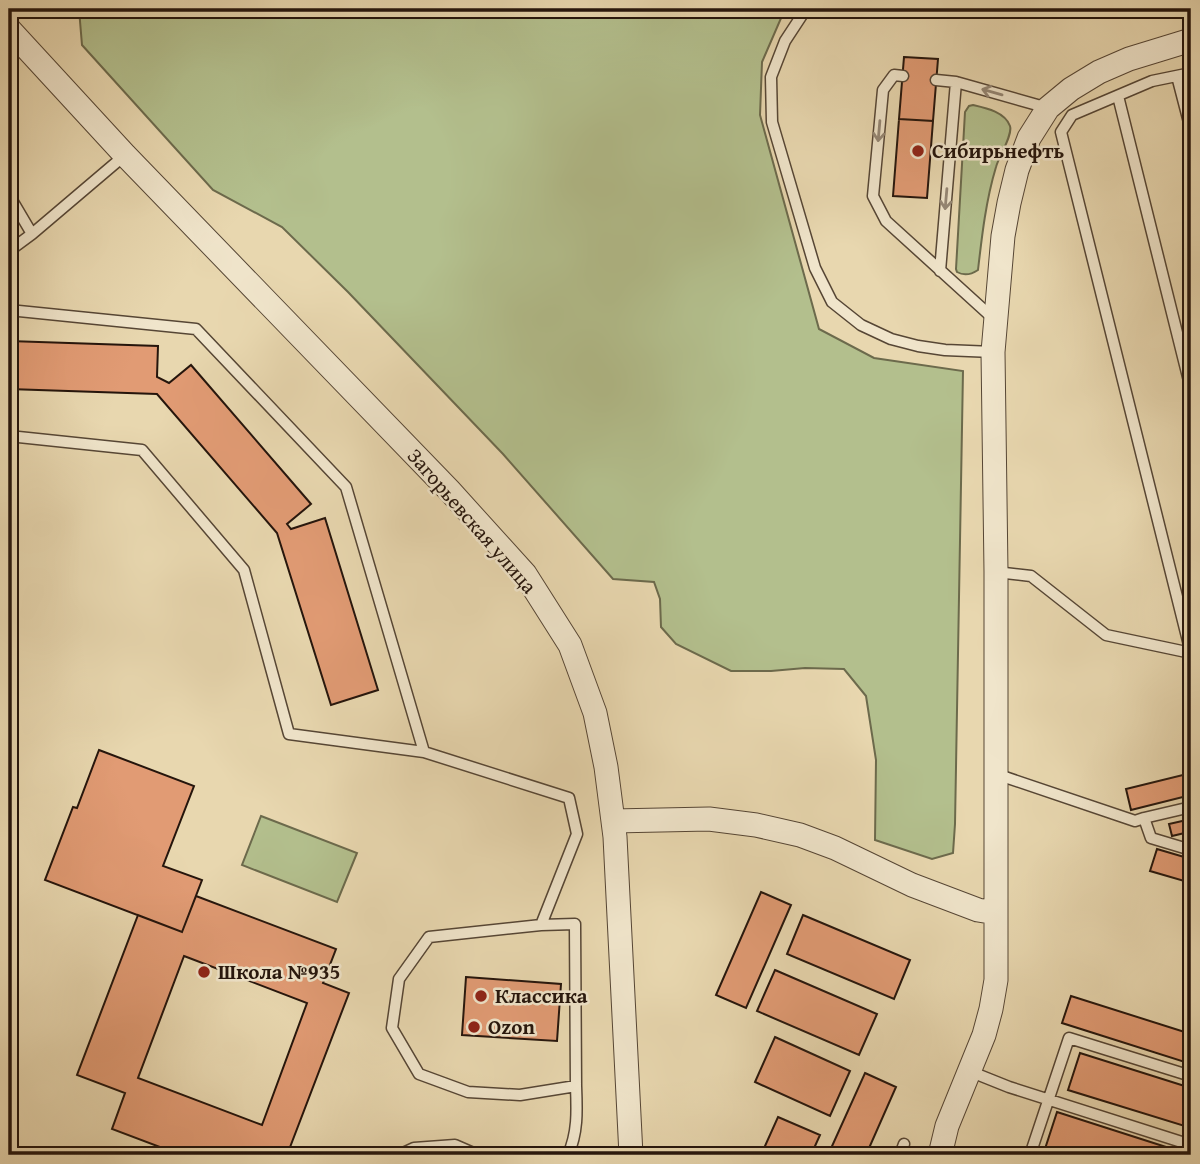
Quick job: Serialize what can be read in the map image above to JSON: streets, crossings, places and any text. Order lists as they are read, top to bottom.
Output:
{
  "streets": {
    "street": ["Загорьевская улица"]
  },
  "places": [
    "Сибирьнефть",
    "Школа №935",
    "Классика",
    "Ozon"
  ]
}
